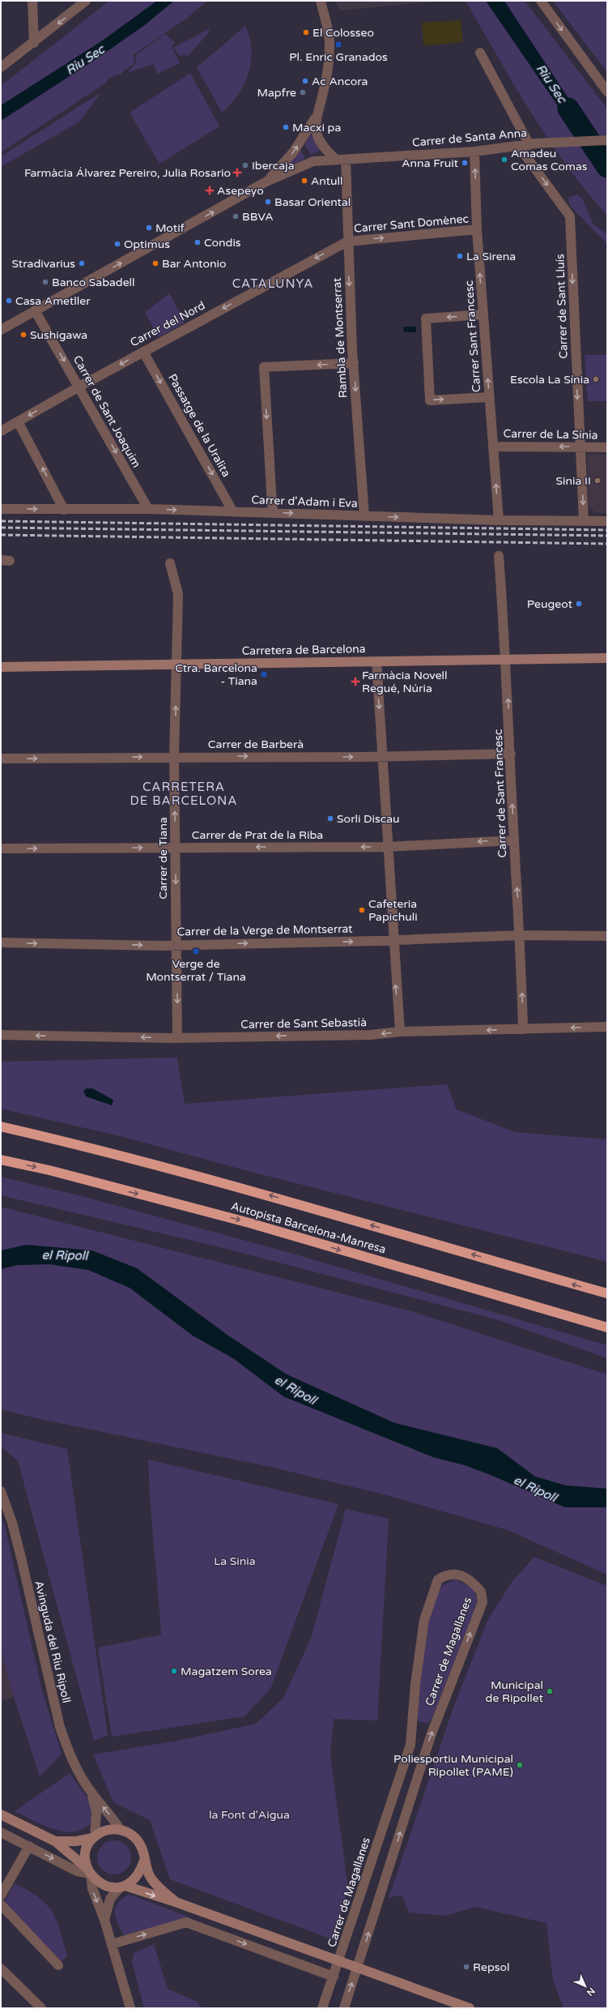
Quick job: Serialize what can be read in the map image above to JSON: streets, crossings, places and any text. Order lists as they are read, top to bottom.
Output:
{
  "streets": {
    "highway": ["Autopista Barcelona-Manresa"],
    "main road": ["Carretera de Barcelona"],
    "street": [
      "Carrer de Santa Anna",
      "Carrer Sant Domènec",
      "Carrer de Sant Lluís",
      "Carrer del Nord",
      "Carrer Sant Francesc",
      "Rambla de Montserrat",
      "Carrer de Sant Joaquim",
      "Passatge de la Uralita",
      "Carrer de La Sínia",
      "Carrer d'Adam i Eva",
      "Carrer de Barberà",
      "Carrer de Sant Francesc",
      "Carrer de Prat de la Riba",
      "Carrer de Tiana",
      "Carrer de la Verge de Montserrat",
      "Carrer de Sant Sebastià",
      "Avinguda del Riu Ripoll",
      "Carrer de Magallanes"
    ]
  },
  "crossings": [
    ["Carrer de Santa Anna", "Carrer de Sant Lluís"],
    ["Carrer de Santa Anna", "Carrer Sant Francesc"],
    ["Carrer de Santa Anna", "Rambla de Montserrat"],
    ["Carrer Sant Domènec", "Carrer del Nord"],
    ["Carrer Sant Domènec", "Carrer Sant Francesc"],
    ["Carrer Sant Domènec", "Rambla de Montserrat"],
    ["Carrer de Sant Lluís", "Carrer de La Sínia"],
    ["Carrer de Sant Lluís", "Carrer d'Adam i Eva"],
    ["Carrer del Nord", "Rambla de Montserrat"],
    ["Carrer del Nord", "Carrer de Sant Joaquim"],
    ["Carrer del Nord", "Passatge de la Uralita"],
    ["Carrer Sant Francesc", "Carrer de La Sínia"],
    ["Carrer Sant Francesc", "Carrer d'Adam i Eva"],
    ["Rambla de Montserrat", "Carrer d'Adam i Eva"],
    ["Carrer de Sant Joaquim", "Carrer d'Adam i Eva"],
    ["Passatge de la Uralita", "Carrer d'Adam i Eva"],
    ["Carretera de Barcelona", "Carrer de Sant Francesc"],
    ["Carretera de Barcelona", "Carrer de Tiana"],
    ["Carrer de Barberà", "Carrer de Sant Francesc"],
    ["Carrer de Barberà", "Carrer de Tiana"],
    ["Carrer de Sant Francesc", "Carrer de Prat de la Riba"],
    ["Carrer de Sant Francesc", "Carrer de la Verge de Montserrat"],
    ["Carrer de Sant Francesc", "Carrer de Sant Sebastià"],
    ["Carrer de Prat de la Riba", "Carrer de Tiana"],
    ["Carrer de Tiana", "Carrer de la Verge de Montserrat"],
    ["Carrer de Tiana", "Carrer de Sant Sebastià"]
  ],
  "one_way": [
    "Carrer Sant Domènec",
    "Carrer de Sant Lluís",
    "Carrer del Nord",
    "Carrer Sant Francesc",
    "Rambla de Montserrat",
    "Passatge de la Uralita",
    "Carrer de La Sínia",
    "Carrer d'Adam i Eva",
    "Carrer de Barberà",
    "Carrer de Sant Francesc",
    "Carrer de la Verge de Montserrat",
    "Carrer de Sant Sebastià"
  ],
  "districts": ["CATALUNYA", "CARRETERA DE BARCELONA"],
  "water": ["Riu Sec", "el Ripoll"],
  "parks": ["La Sinia", "la Font d'Aigua"],
  "places": {
    "other": [
      "El Colosseo",
      "Ac Ancora",
      "Mapfre",
      "Macxi pa",
      "Amadeu Comas Comas",
      "Anna Fruit",
      "Ibercaja",
      "Antull",
      "Basar Oriental",
      "BBVA",
      "Motif",
      "Condis",
      "Optimus",
      "La Sirena",
      "Stradivarius",
      "Bar Antonio",
      "Banco Sabadell",
      "Casa Ametller",
      "Sushigawa",
      "Escola La Sínia",
      "Sinia II",
      "Peugeot",
      "Sorli Discau",
      "Cafeteria Papichuli",
      "Magatzem Sorea",
      "Municipal de Ripollet",
      "Poliesportiu Municipal Ripollet (PAME)",
      "Repsol"
    ],
    "transit": ["Pl. Enric Granados", "Ctra. Barcelona - Tiana", "Verge de Montserrat / Tiana"],
    "health": ["Farmàcia Álvarez Pereiro, Julia Rosario", "Asepeyo", "Farmàcia Novell Regué, Núria"]
  },
  "north": "bottom right"
}
